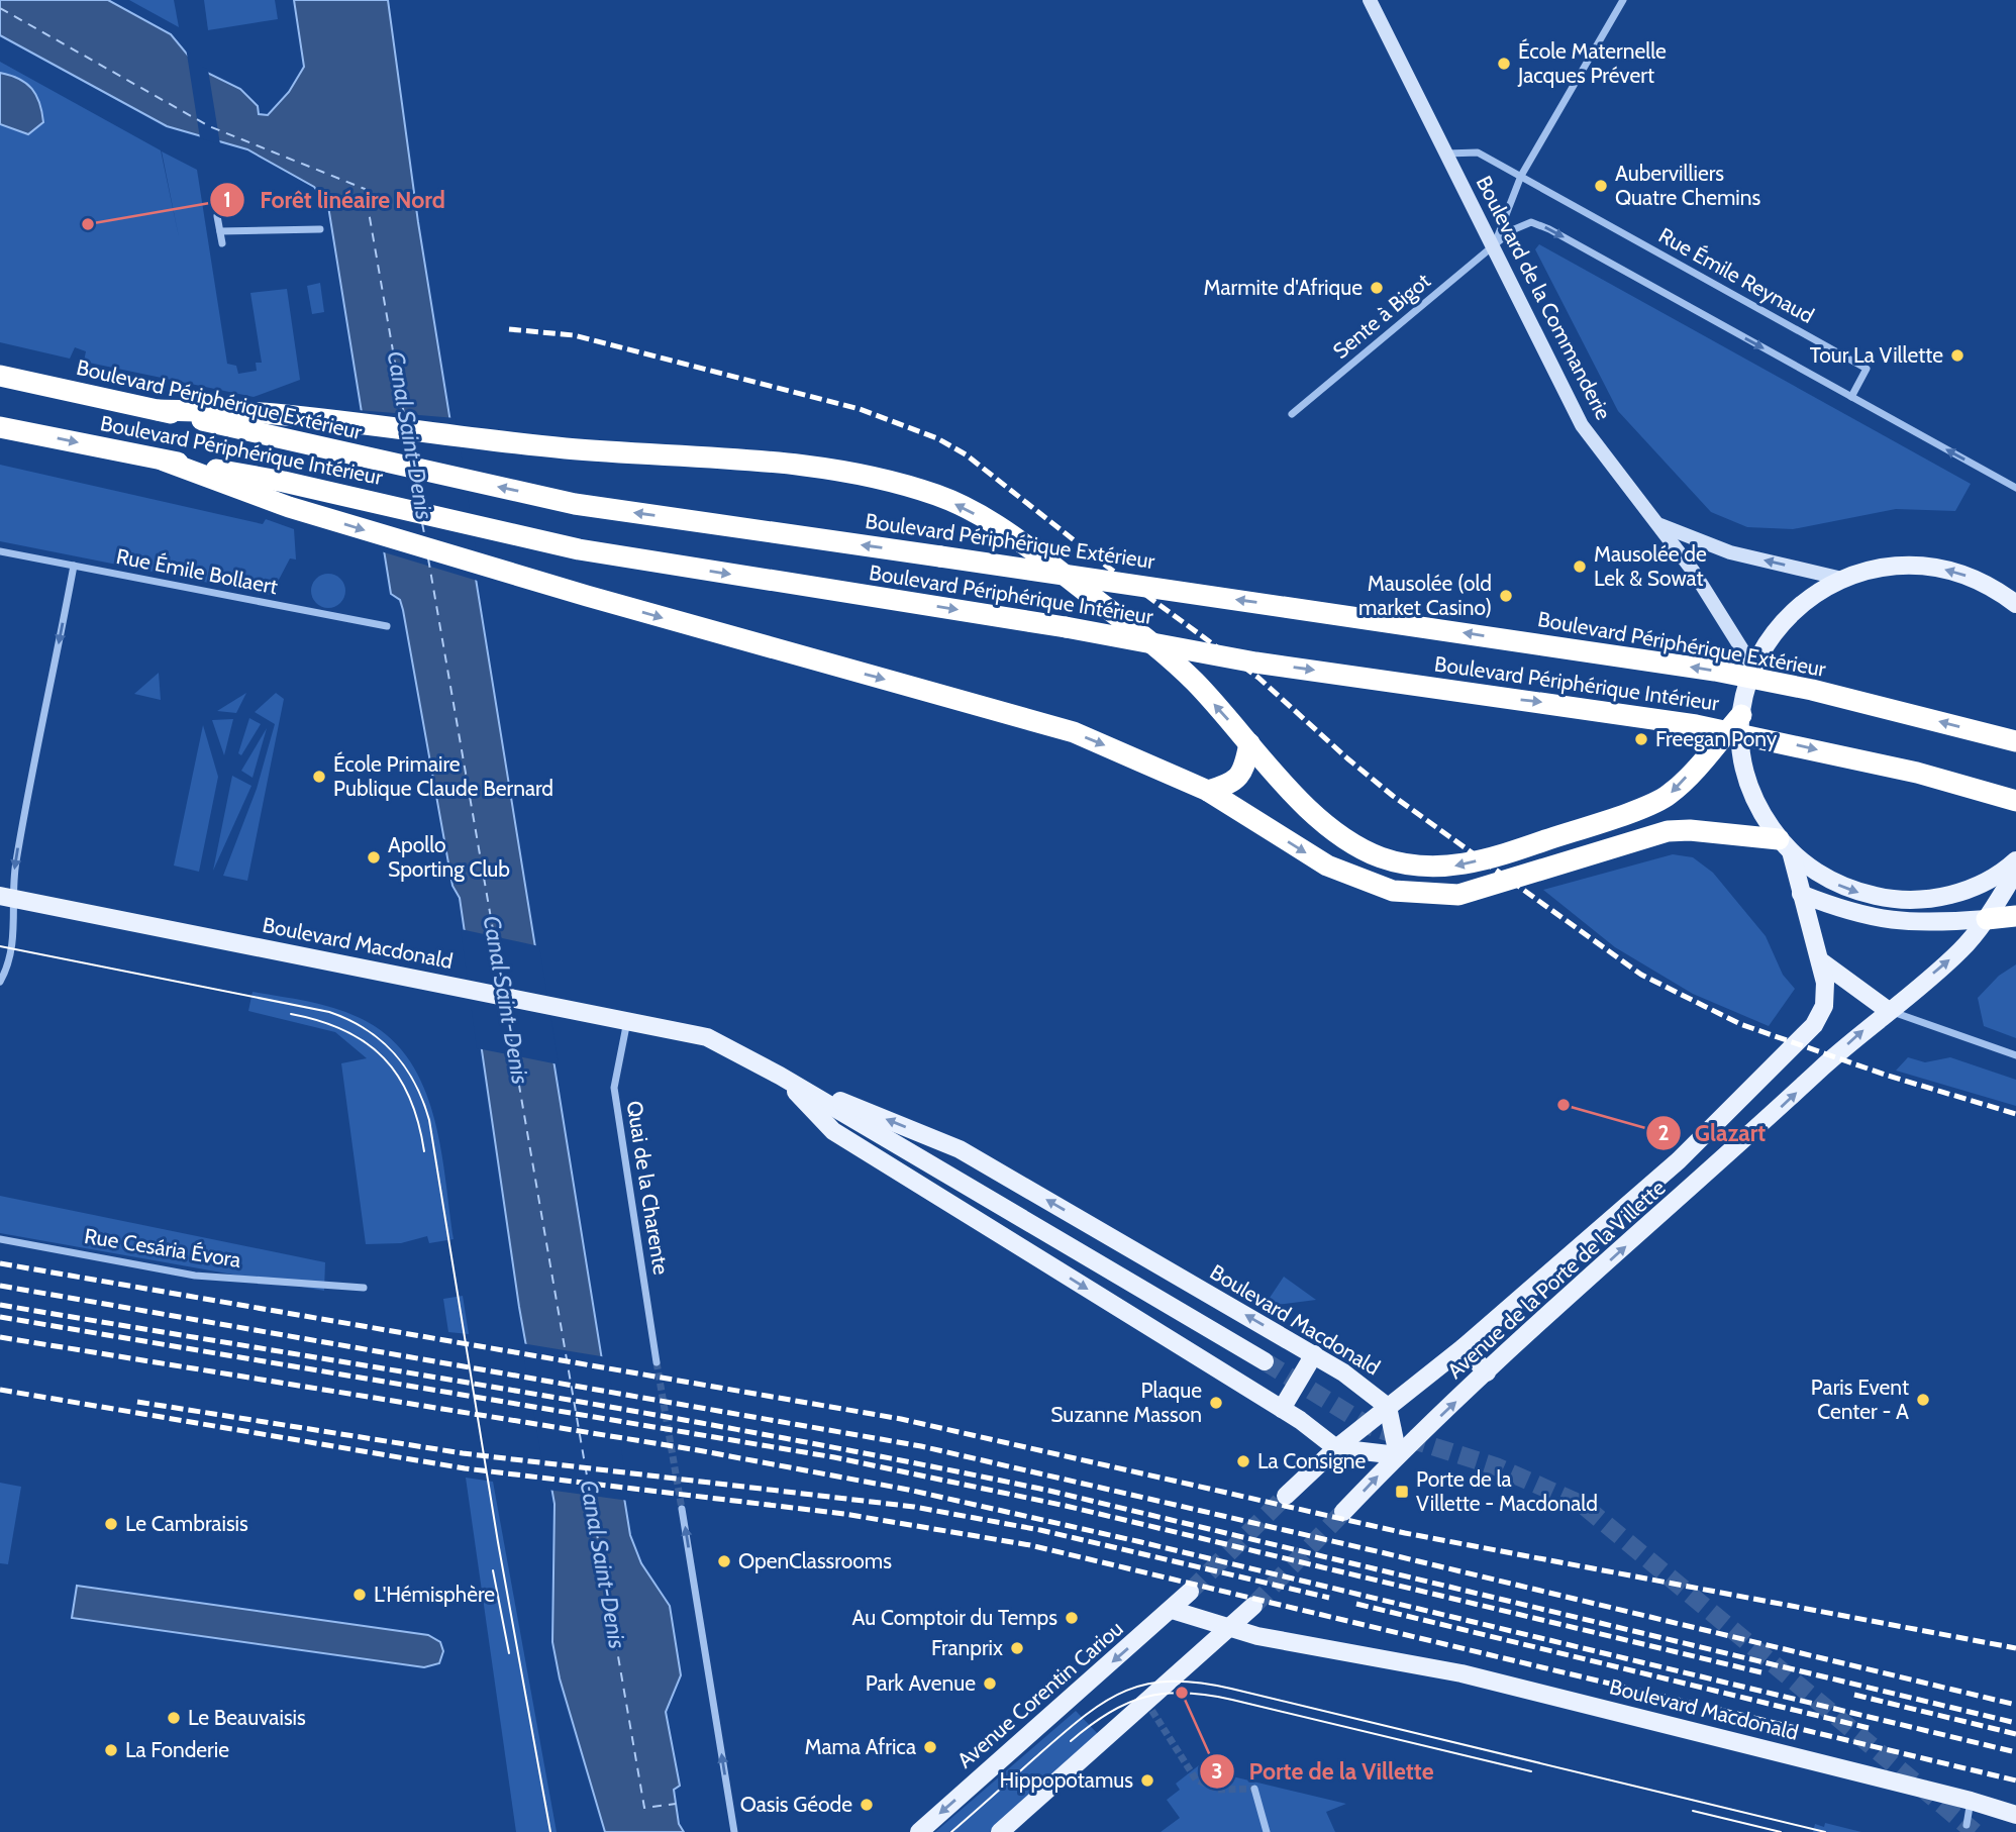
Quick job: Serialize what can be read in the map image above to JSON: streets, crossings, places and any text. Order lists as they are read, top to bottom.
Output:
{
  "streets": {
    "highway": ["Boulevard Périphérique Extérieur", "Boulevard Périphérique Intérieur"],
    "main road": [
      "Boulevard de la Commanderie",
      "Boulevard Macdonald",
      "Avenue de la Porte de la Villette",
      "Avenue Corentin Cariou"
    ],
    "street": [
      "Rue Émile Reynaud",
      "Sente à Bigot",
      "Rue Émile Bollaert",
      "Quai de la Charente",
      "Rue Cesária Évora"
    ]
  },
  "crossings": [
    ["Rue Émile Reynaud", "Boulevard de la Commanderie"],
    ["Boulevard de la Commanderie", "Sente à Bigot"],
    ["Boulevard Macdonald", "Quai de la Charente"],
    ["Boulevard Macdonald", "Avenue de la Porte de la Villette"],
    ["Boulevard Macdonald", "Avenue Corentin Cariou"]
  ],
  "water": ["Canal Saint-Denis"],
  "places": {
    "other": [
      "École Maternelle Jacques Prévert",
      "Aubervilliers Quatre Chemins",
      "Forêt linéaire Nord",
      "Marmite d'Afrique",
      "Tour La Villette",
      "Mausolée de Lek & Sowat",
      "Mausolée (old market Casino)",
      "Freegan Pony",
      "École Primaire Publique Claude Bernard",
      "Apollo Sporting Club",
      "Glazart",
      "Paris Event Center - A",
      "Plaque Suzanne Masson",
      "La Consigne",
      "Le Cambraisis",
      "OpenClassrooms",
      "L'Hémisphère",
      "Au Comptoir du Temps",
      "Franprix",
      "Park Avenue",
      "Porte de la Villette",
      "Le Beauvaisis",
      "Mama Africa",
      "La Fonderie",
      "Hippopotamus",
      "Oasis Géode"
    ],
    "transit": ["Porte de la Villette - Macdonald"]
  }
}
